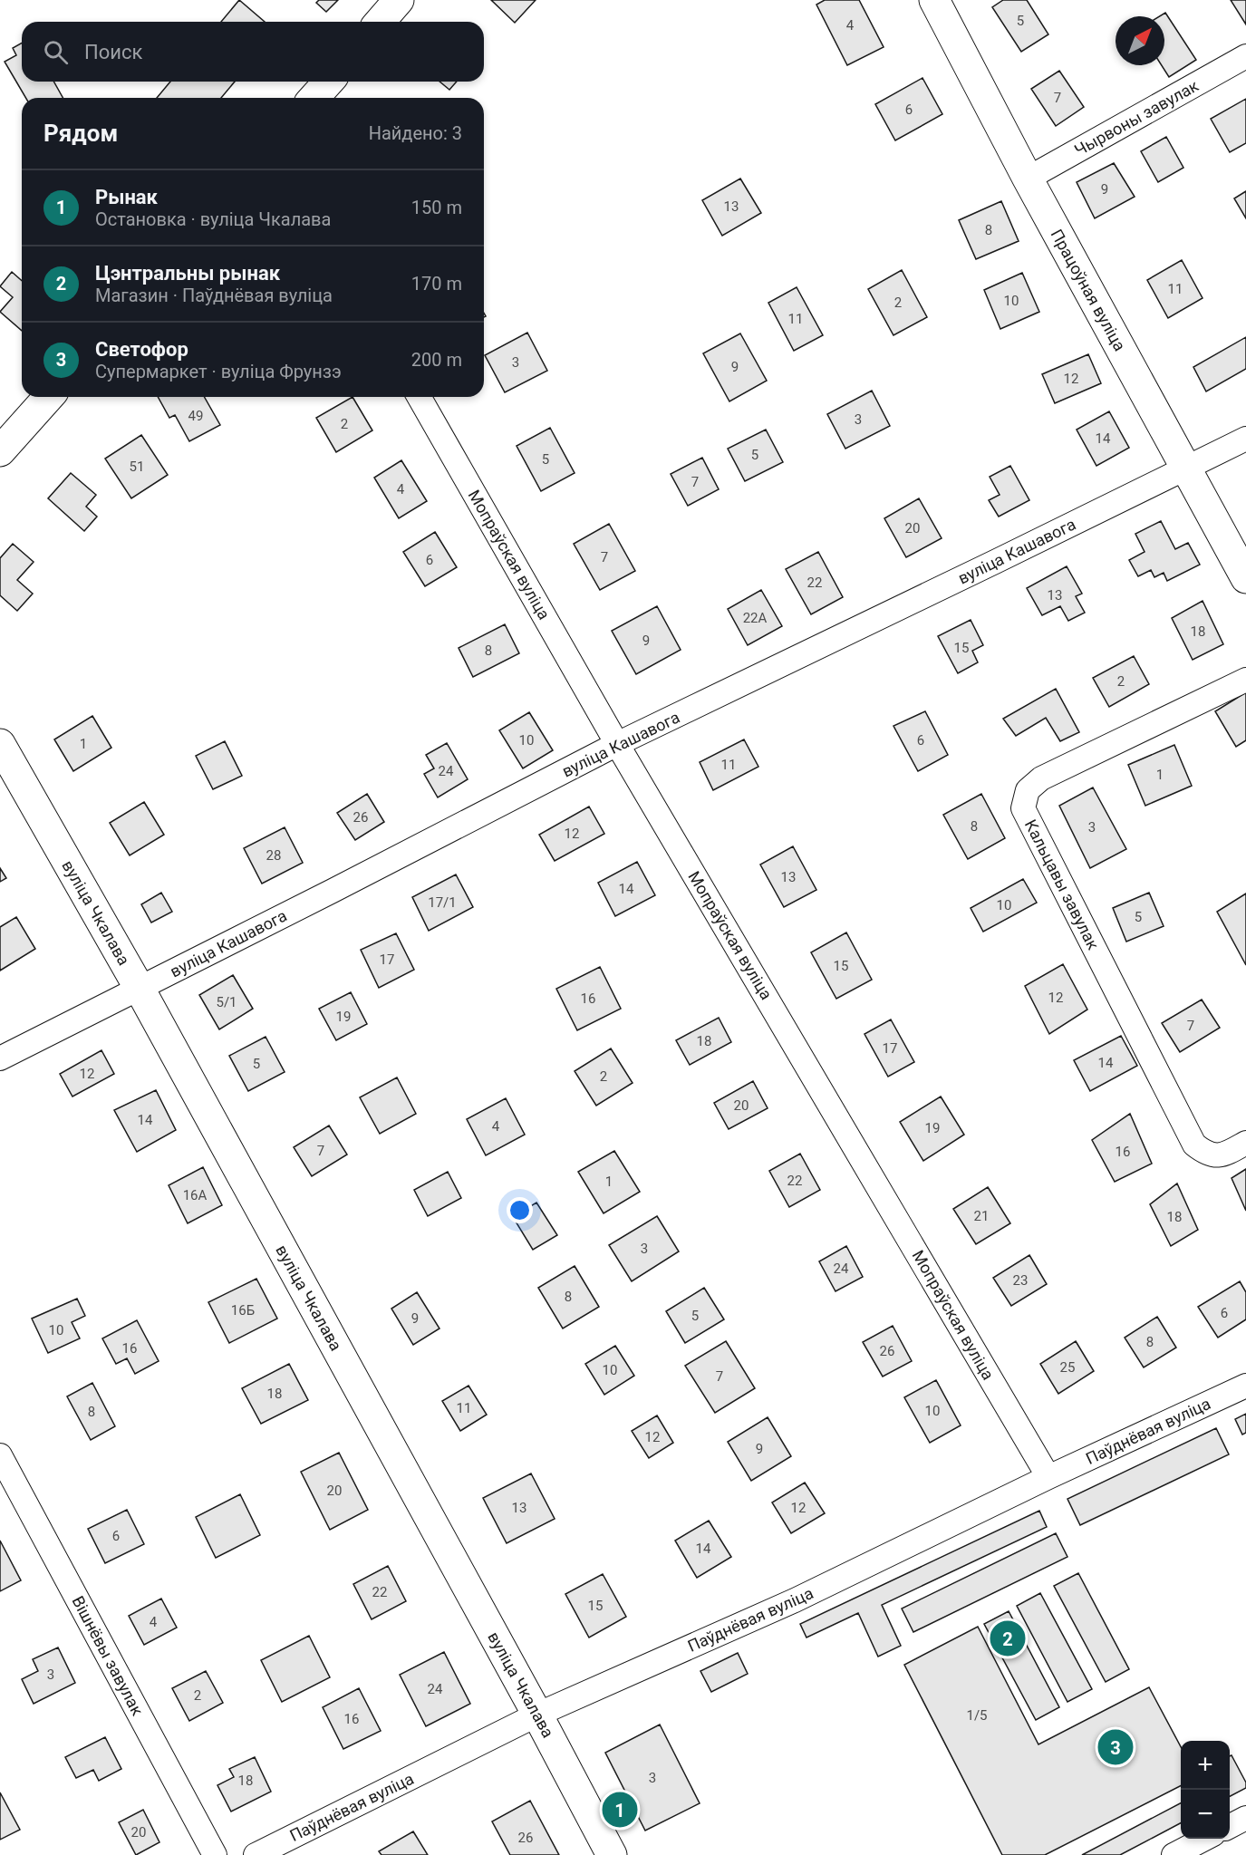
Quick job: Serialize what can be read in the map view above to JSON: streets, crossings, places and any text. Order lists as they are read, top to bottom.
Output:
{
  "streets": {
    "main road": ["Працоўная вуліца", "вуліца Чкалава"],
    "street": [
      "Чырвоны завулак",
      "вуліца Кашавога",
      "Мопраўская вуліца",
      "Кальцавы завулак",
      "Паўднёвая вуліца",
      "Вішнёвы завулак"
    ]
  },
  "crossings": [
    ["Чырвоны завулак", "Працоўная вуліца"],
    ["Працоўная вуліца", "вуліца Кашавога"],
    ["вуліца Кашавога", "Мопраўская вуліца"],
    ["вуліца Кашавога", "вуліца Чкалава"],
    ["Мопраўская вуліца", "Паўднёвая вуліца"],
    ["вуліца Чкалава", "Паўднёвая вуліца"]
  ],
  "house_numbers": [
    "5",
    "4",
    "7",
    "6",
    "9",
    "13",
    "8",
    "11",
    "10",
    "2",
    "11",
    "3",
    "9",
    "12",
    "49",
    "3",
    "2",
    "14",
    "5",
    "5",
    "51",
    "7",
    "4",
    "20",
    "7",
    "6",
    "22",
    "13",
    "22А",
    "18",
    "9",
    "15",
    "8",
    "2",
    "10",
    "6",
    "1",
    "11",
    "24",
    "1",
    "26",
    "8",
    "3",
    "12",
    "28",
    "13",
    "14",
    "17/1",
    "10",
    "5",
    "17",
    "15",
    "12",
    "16",
    "5/1",
    "19",
    "7",
    "18",
    "17",
    "14",
    "5",
    "12",
    "2",
    "20",
    "14",
    "4",
    "19",
    "7",
    "16",
    "22",
    "1",
    "16A",
    "21",
    "18",
    "3",
    "24",
    "23",
    "8",
    "16Б",
    "6",
    "5",
    "9",
    "10",
    "8",
    "16",
    "26",
    "25",
    "10",
    "7",
    "18",
    "11",
    "10",
    "8",
    "12",
    "9",
    "20",
    "13",
    "12",
    "6",
    "14",
    "22",
    "15",
    "4",
    "3",
    "24",
    "2",
    "1/5",
    "16",
    "3",
    "18",
    "20",
    "26"
  ],
  "north": "top right",
  "page": {
    "search": "Поиск",
    "heading": ["Рядом", "Найдено: 3"],
    "list": [
      {
        "mark": "1",
        "name": "Рынак",
        "note": "Остановка · вуліца Чкалава",
        "value": "150 m"
      },
      {
        "mark": "2",
        "name": "Цэнтральны рынак",
        "note": "Магазин · Паўднёвая вуліца",
        "value": "170 m"
      },
      {
        "mark": "3",
        "name": "Светофор",
        "note": "Супермаркет · вуліца Фрунзэ",
        "value": "200 m"
      }
    ],
    "pins": ["2", "3", "1"],
    "map_buttons": ["+", "−"]
  }
}
